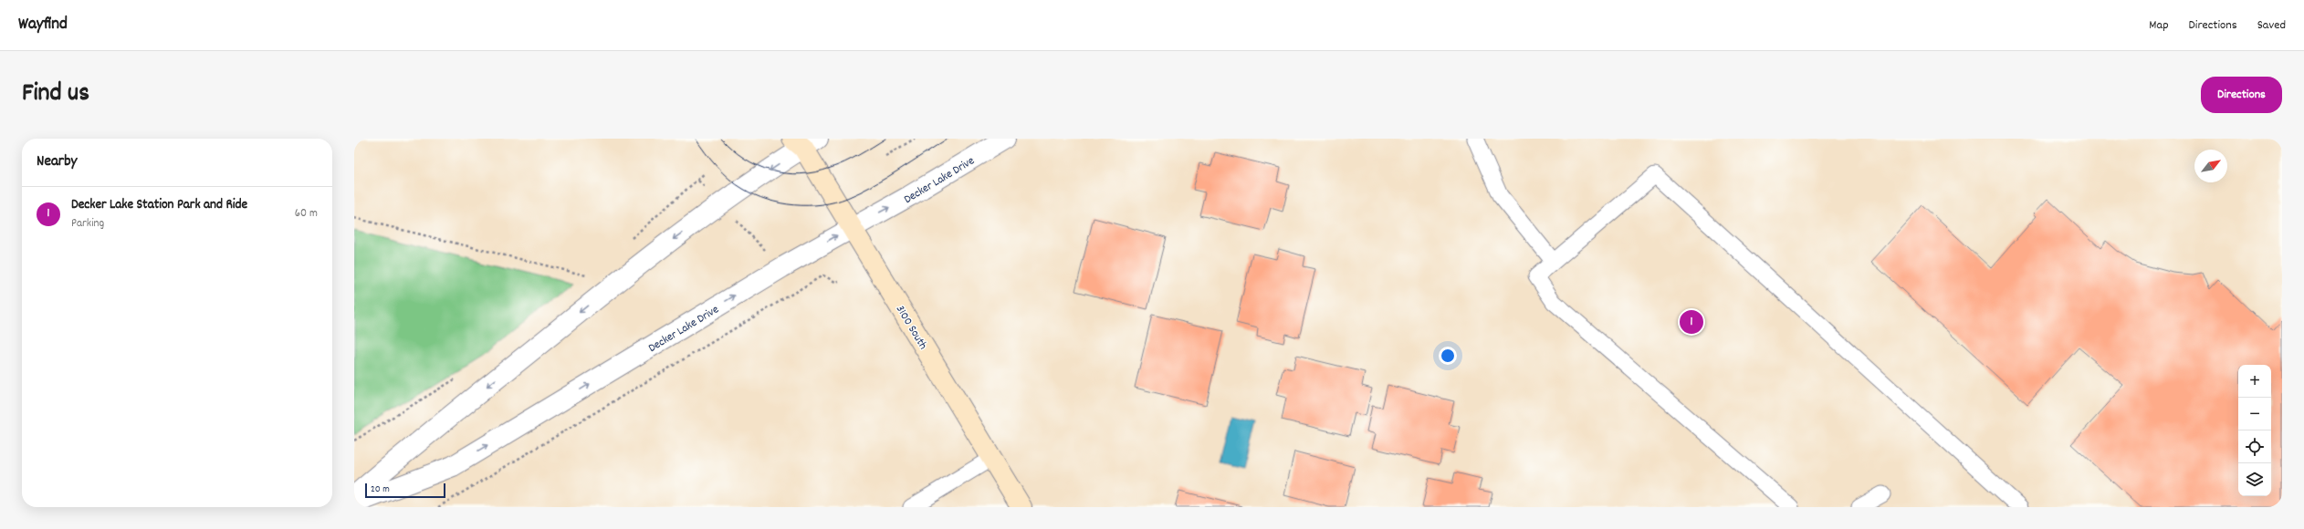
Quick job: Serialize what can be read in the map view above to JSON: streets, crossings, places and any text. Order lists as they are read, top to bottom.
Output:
{
  "streets": {
    "main road": ["3100 South"],
    "street": ["Decker Lake Drive"]
  },
  "crossings": [
    ["Decker Lake Drive", "3100 South"]
  ],
  "scale_bar": "20 m",
  "north": "top right",
  "page": {
    "header": "Wayfind",
    "nav": ["Map", "Directions", "Saved"],
    "title": "Find us",
    "buttons": "Directions",
    "heading": "Nearby",
    "list": [
      {
        "mark": "1",
        "name": "Decker Lake Station Park and Ride",
        "note": "Parking",
        "value": "60 m"
      }
    ],
    "pins": "1",
    "map_buttons": ["+", "−"],
    "scale": "20 m"
  }
}
